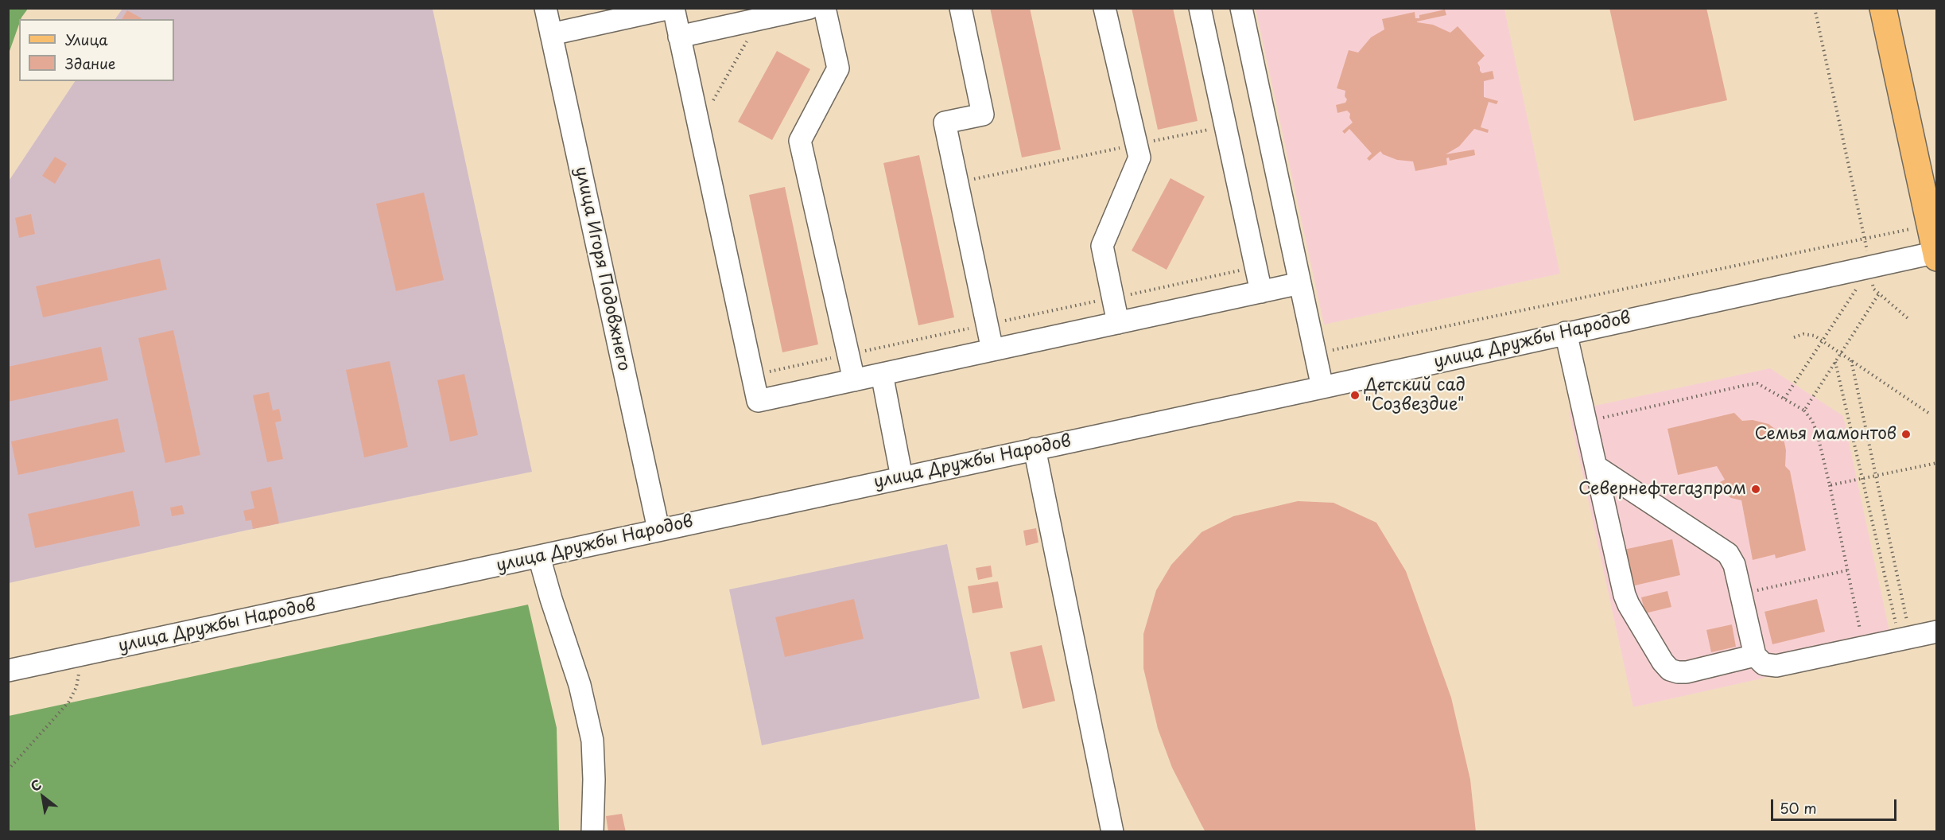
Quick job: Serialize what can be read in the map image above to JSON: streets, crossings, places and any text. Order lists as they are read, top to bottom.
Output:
{
  "streets": {
    "street": ["улица Игоря Подовжнего", "улица Дружбы Народов"]
  },
  "crossings": [
    ["улица Игоря Подовжнего", "улица Дружбы Народов"]
  ],
  "places": ["Детский сад \"Созвездие\"", "Семья мамонтов", "Севернефтегазпром"],
  "legend": ["Улица", "Здание"],
  "scale_bar": "50 m",
  "north": "top left"
}
